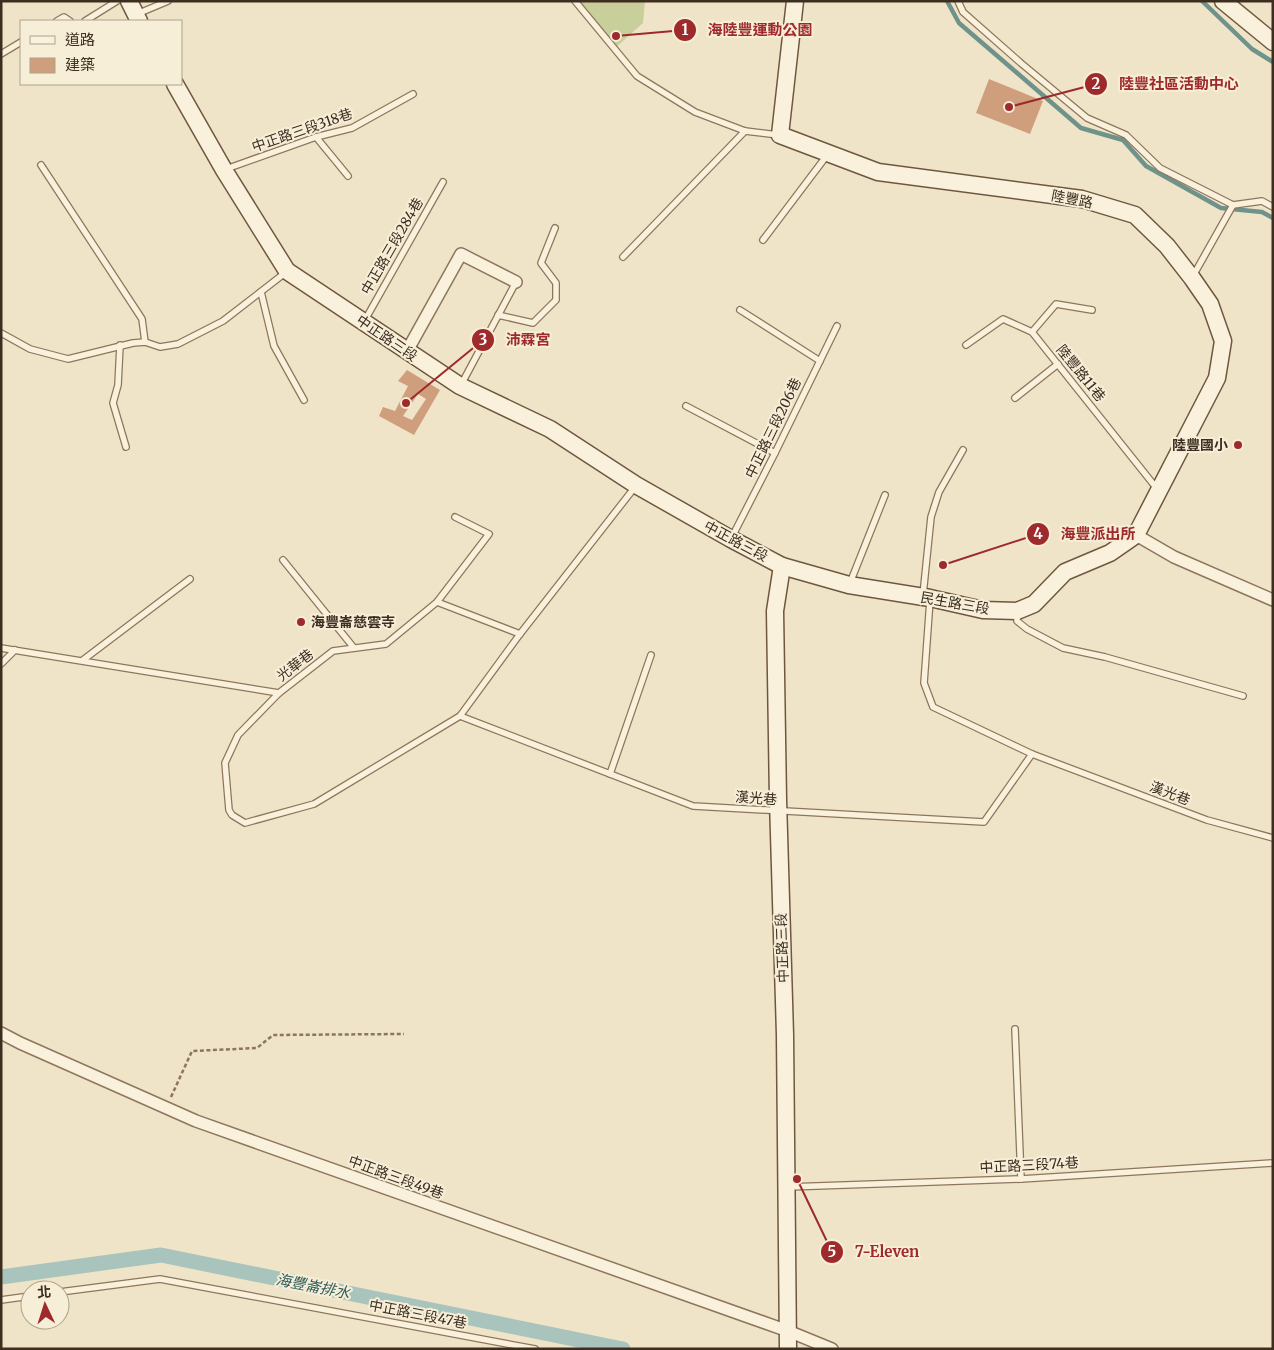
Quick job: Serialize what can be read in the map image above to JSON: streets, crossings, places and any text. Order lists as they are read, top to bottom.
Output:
{
  "streets": {
    "street": [
      "陸豐路",
      "中正路三段",
      "民生路三段",
      "中正路三段49巷"
    ],
    "lane": [
      "中正路三段318巷",
      "中正路三段284巷",
      "陸豐路11巷",
      "中正路三段206巷",
      "光華巷",
      "漢光巷",
      "中正路三段74巷",
      "中正路三段47巷"
    ]
  },
  "crossings": [
    ["中正路三段318巷", "中正路三段"],
    ["陸豐路", "陸豐路11巷"],
    ["中正路三段284巷", "中正路三段"],
    ["中正路三段", "中正路三段206巷"],
    ["中正路三段", "民生路三段"],
    ["中正路三段", "漢光巷"],
    ["中正路三段", "中正路三段74巷"],
    ["中正路三段", "中正路三段49巷"],
    ["民生路三段", "漢光巷"]
  ],
  "water": ["海豐崙排水"],
  "places": [
    "海陸豐運動公園",
    "陸豐社區活動中心",
    "沛霖宮",
    "陸豐國小",
    "海豐派出所",
    "海豐崙慈雲寺",
    "7-Eleven"
  ],
  "legend": ["道路", "建築"],
  "north": "top"
}
